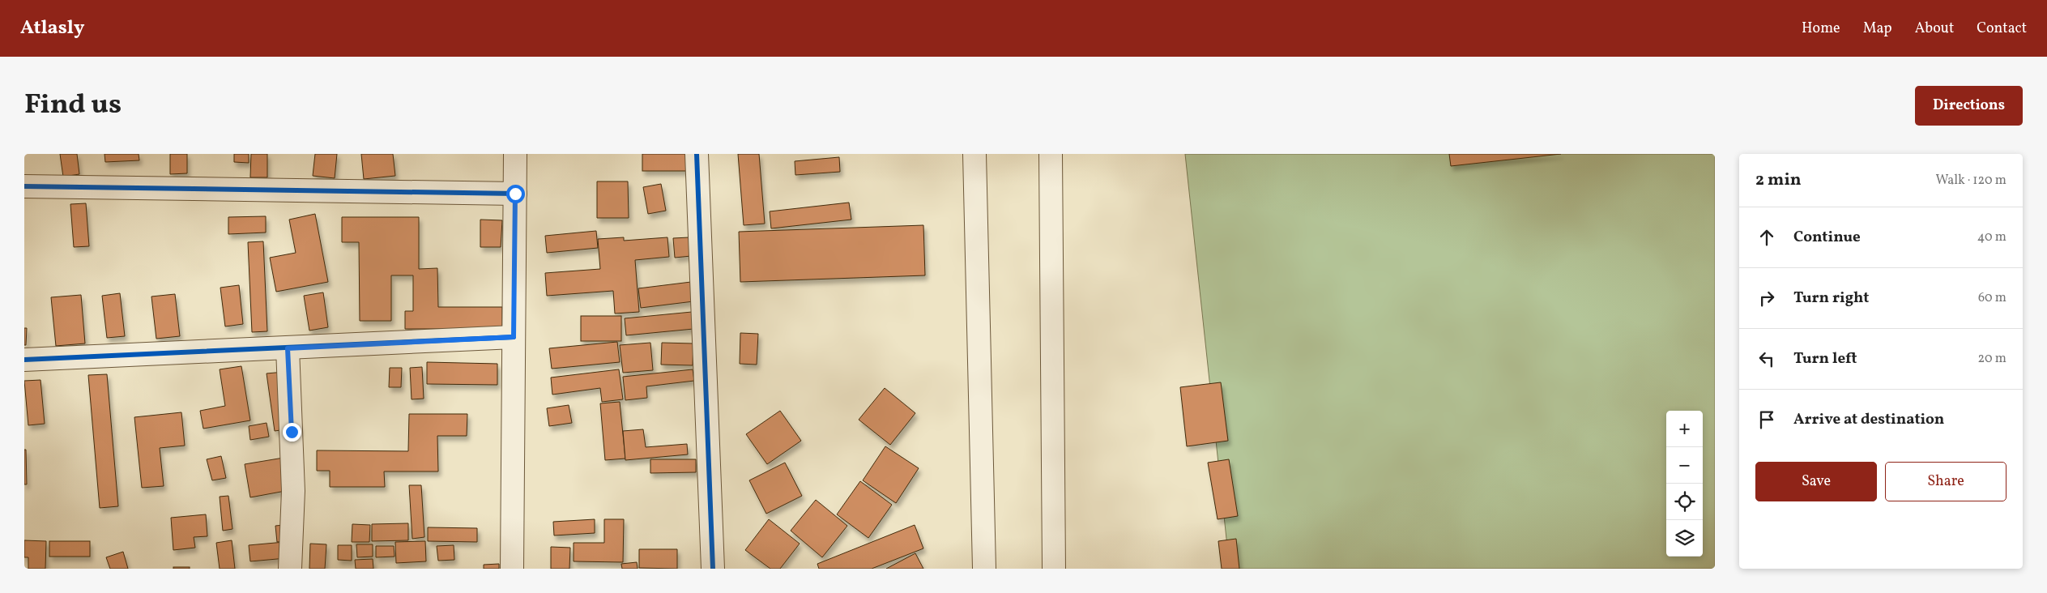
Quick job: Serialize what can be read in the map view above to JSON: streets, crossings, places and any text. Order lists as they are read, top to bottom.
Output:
{
  "page": {
    "header": "Atlasly",
    "nav": [
      "Home",
      "Map",
      "About",
      "Contact"
    ],
    "title": "Find us",
    "buttons": [
      "Directions",
      ["Save", "Share"]
    ],
    "heading": ["2 min", "Walk · 120 m"],
    "list": [
      ["Continue", "40 m"],
      ["Turn right", "60 m"],
      ["Turn left", "20 m"],
      "Arrive at destination"
    ],
    "map_buttons": ["+", "−"]
  }
}
